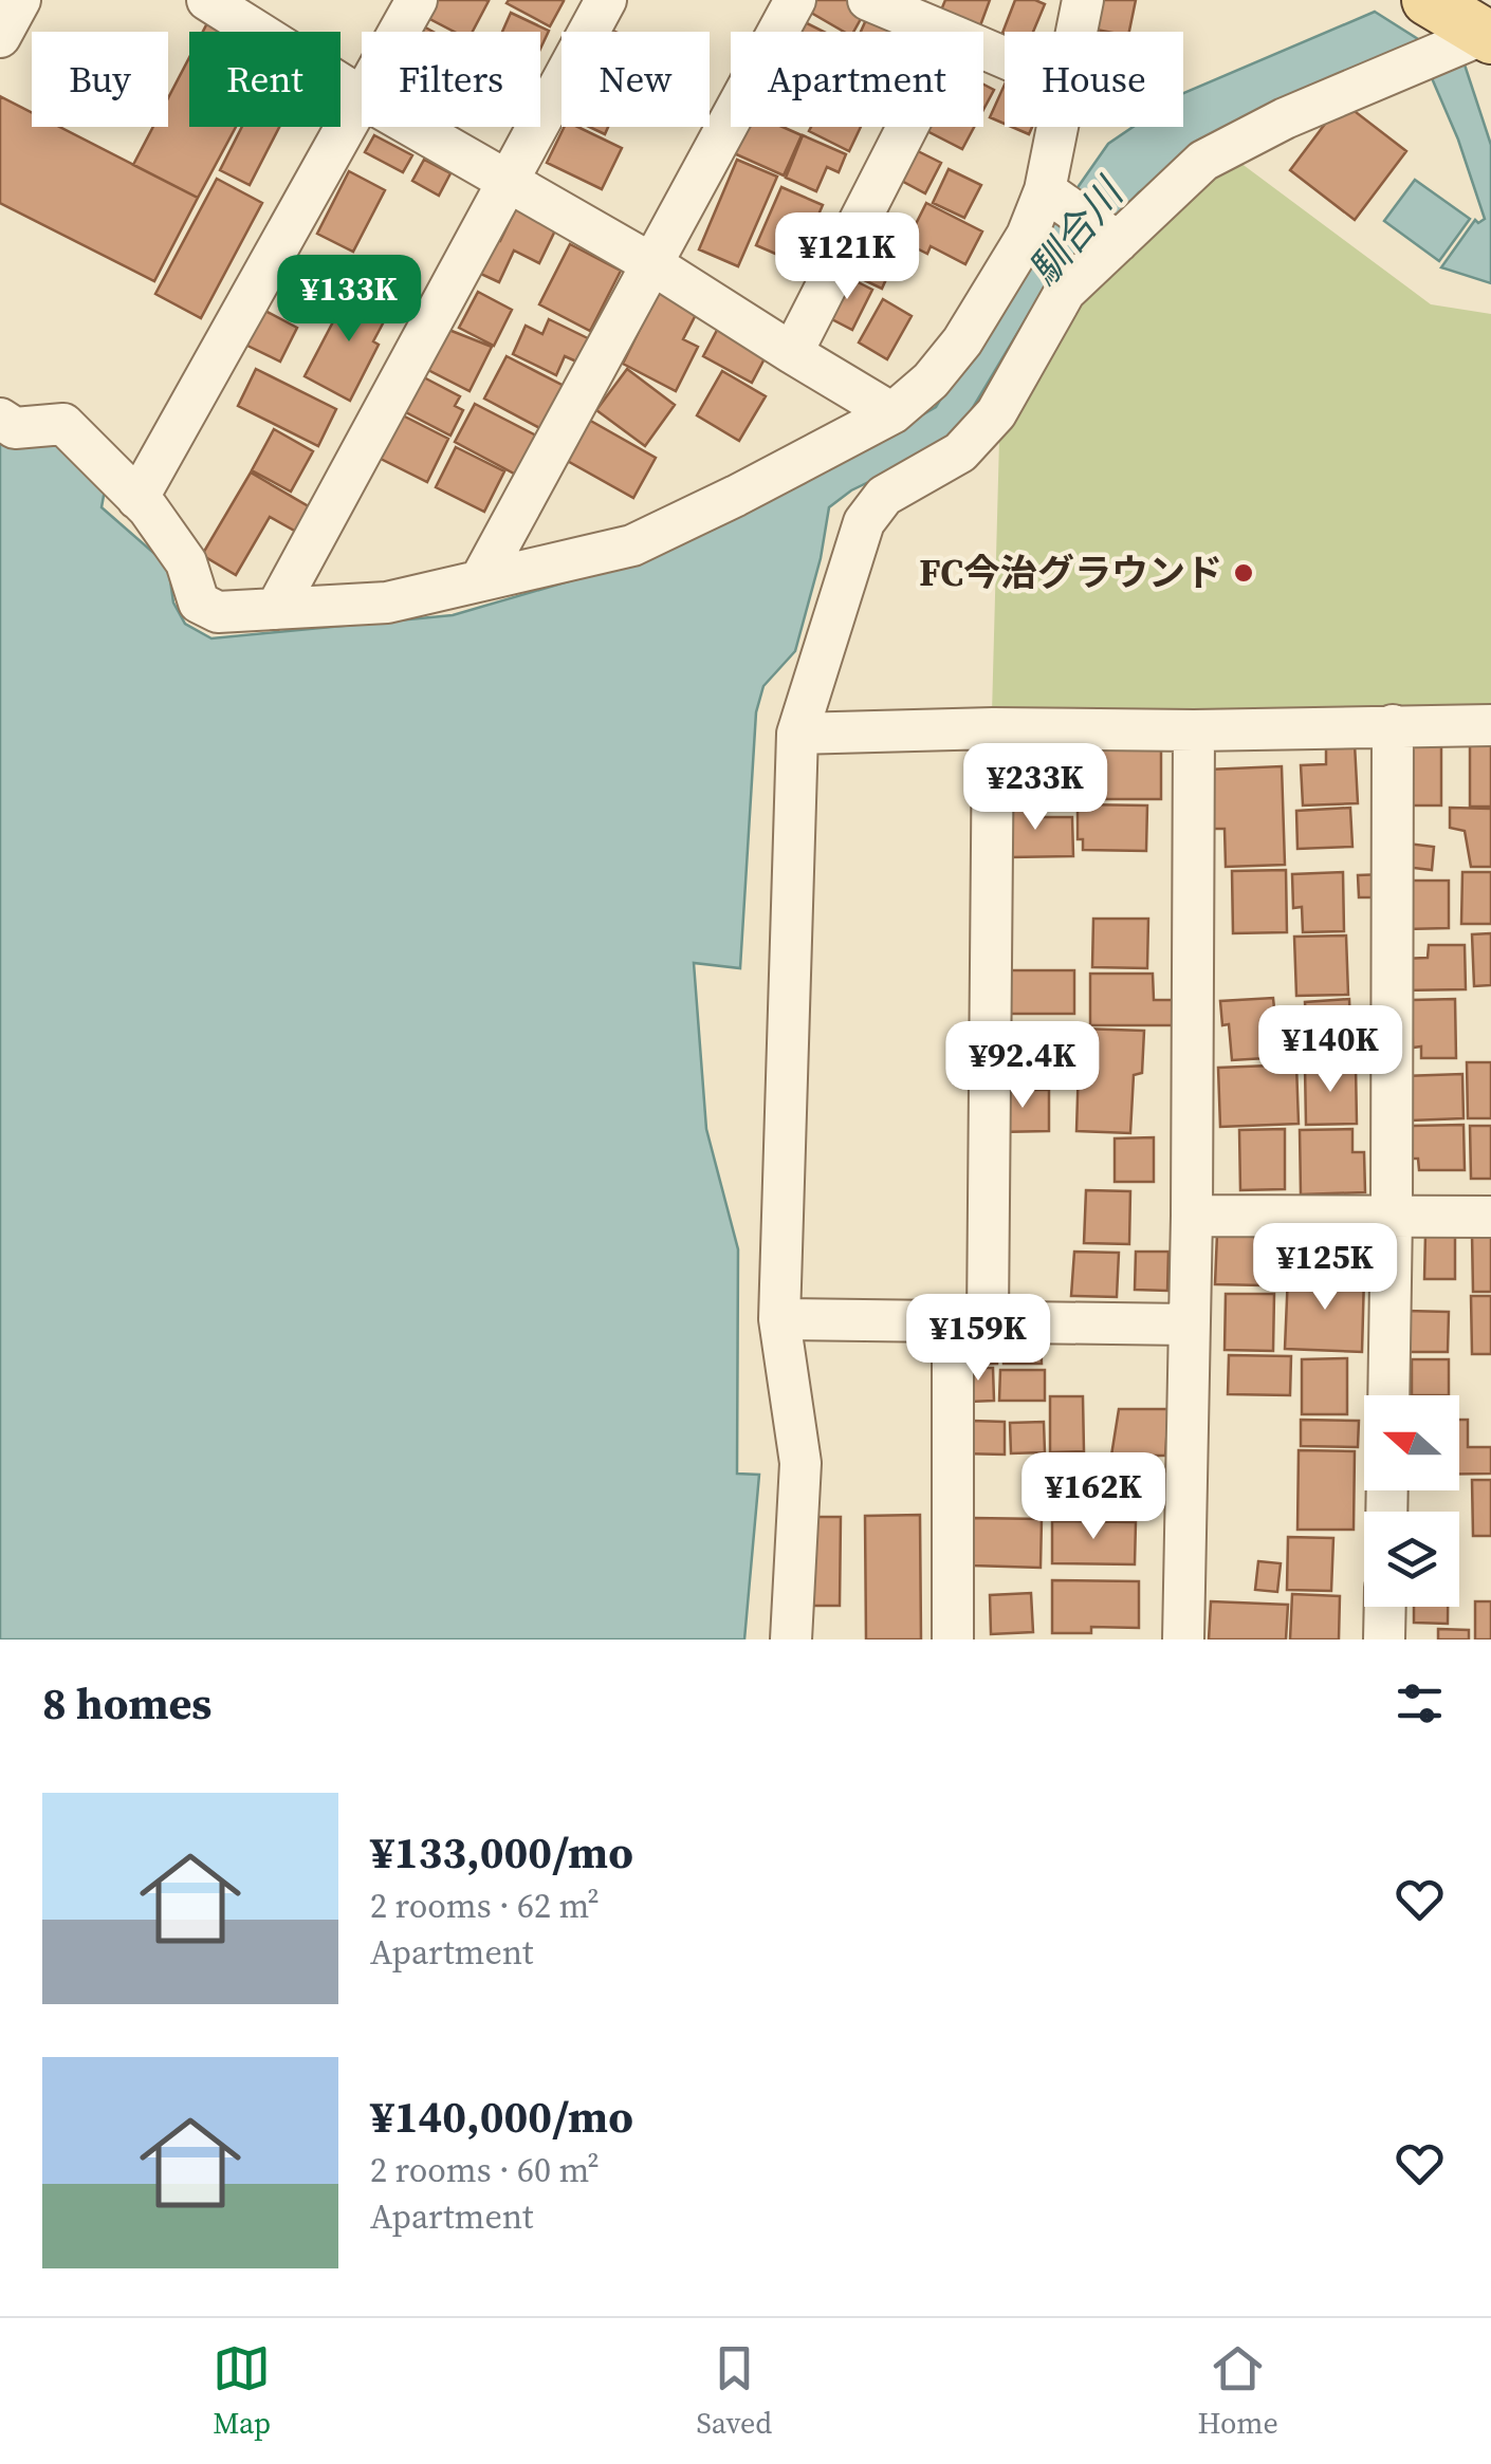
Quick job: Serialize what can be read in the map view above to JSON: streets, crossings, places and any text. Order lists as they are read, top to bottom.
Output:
{
  "water": ["馴合川"],
  "places": ["FC今治グラウンド"],
  "north": "left",
  "page": {
    "chip": [
      "Buy",
      "Rent",
      "Filters",
      "New",
      "Apartment",
      "House"
    ],
    "price": [
      "¥121K",
      "¥133K",
      "¥233K",
      "¥140K",
      "¥92.4K",
      "¥125K",
      "¥159K",
      "¥162K"
    ],
    "heading": "8 homes",
    "list": [
      {
        "name": "¥133,000/mo",
        "note": "2 rooms · 62 m² · Apartment"
      },
      {
        "name": "¥140,000/mo",
        "note": "2 rooms · 60 m² · Apartment"
      }
    ],
    "tabs": ["Map", "Saved", "Home"]
  }
}
